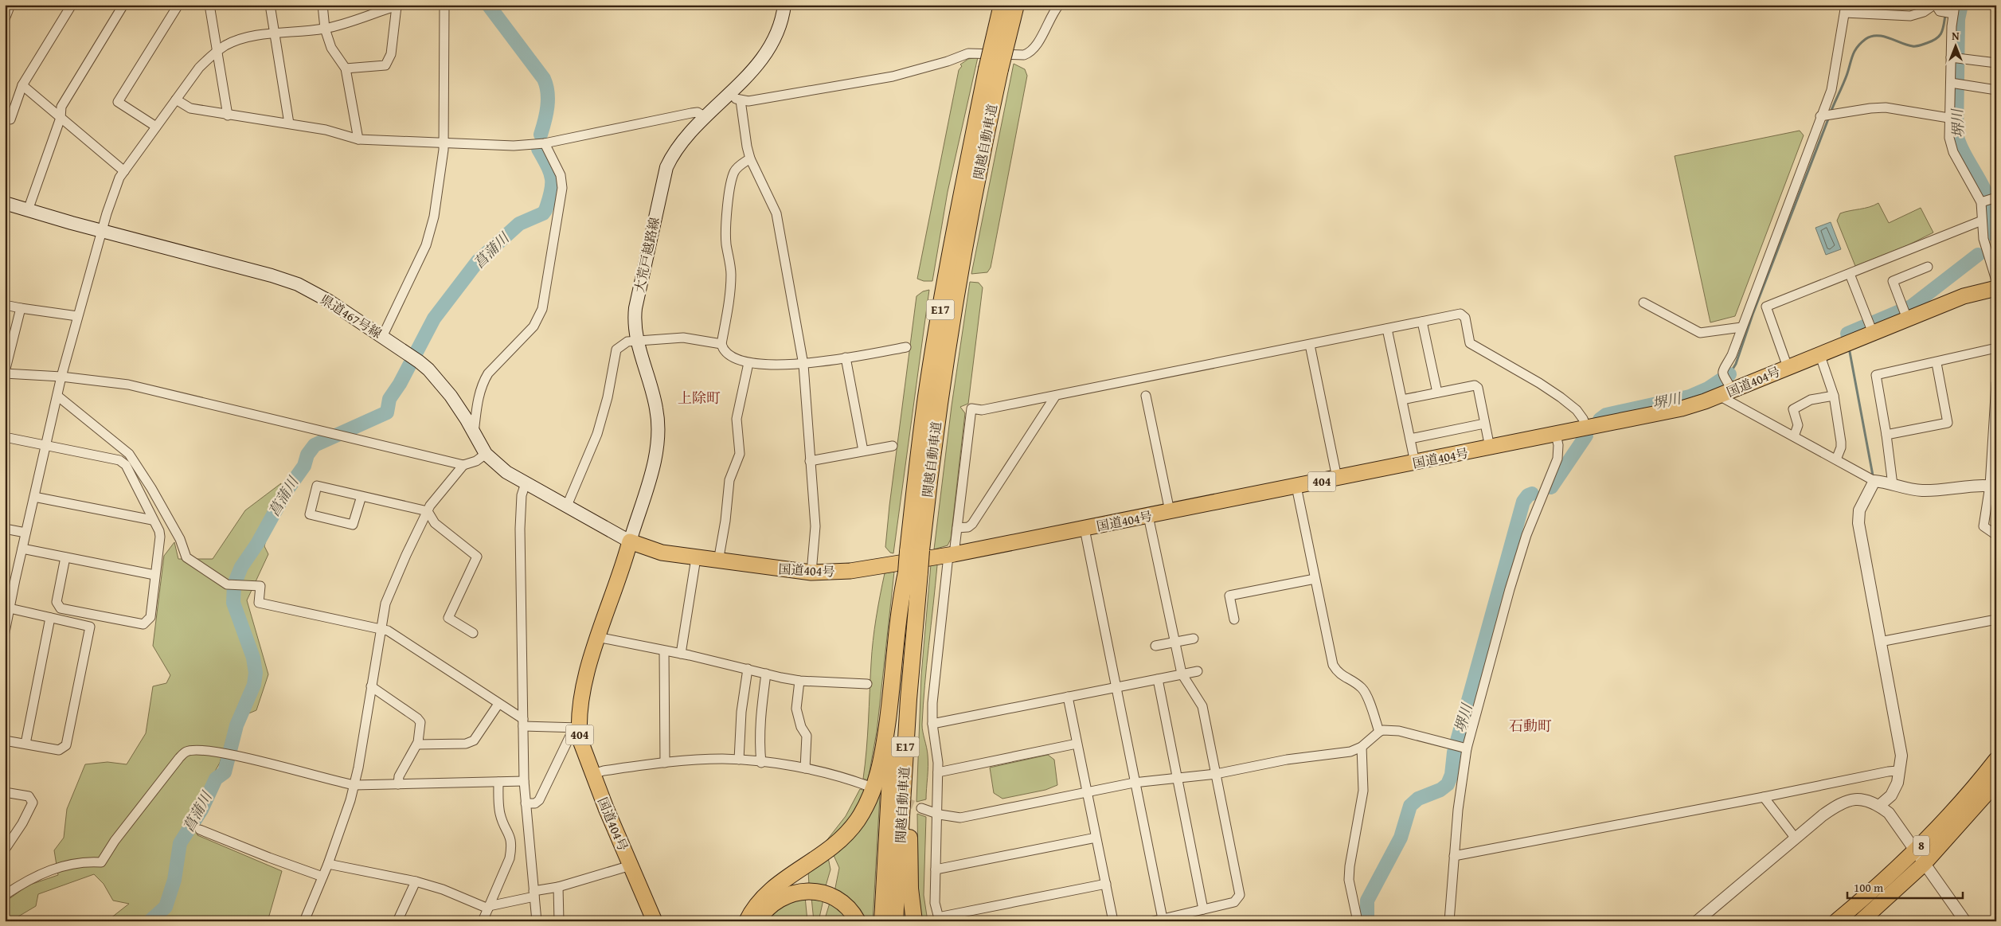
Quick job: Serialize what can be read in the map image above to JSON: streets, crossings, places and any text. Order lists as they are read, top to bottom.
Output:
{
  "streets": {
    "highway": [
      "関越自動車道",
      "E17",
      "国道404号",
      "404",
      "8"
    ],
    "main road": ["大荒戸越路線", "県道467号線"]
  },
  "crossings": [
    ["大荒戸越路線", "県道467号線"],
    ["大荒戸越路線", "国道404号"],
    ["県道467号線", "国道404号"]
  ],
  "districts": ["上除町", "石動町"],
  "water": ["堺川", "菖蒲川"],
  "scale_bar": "100 m",
  "north": "top"
}
